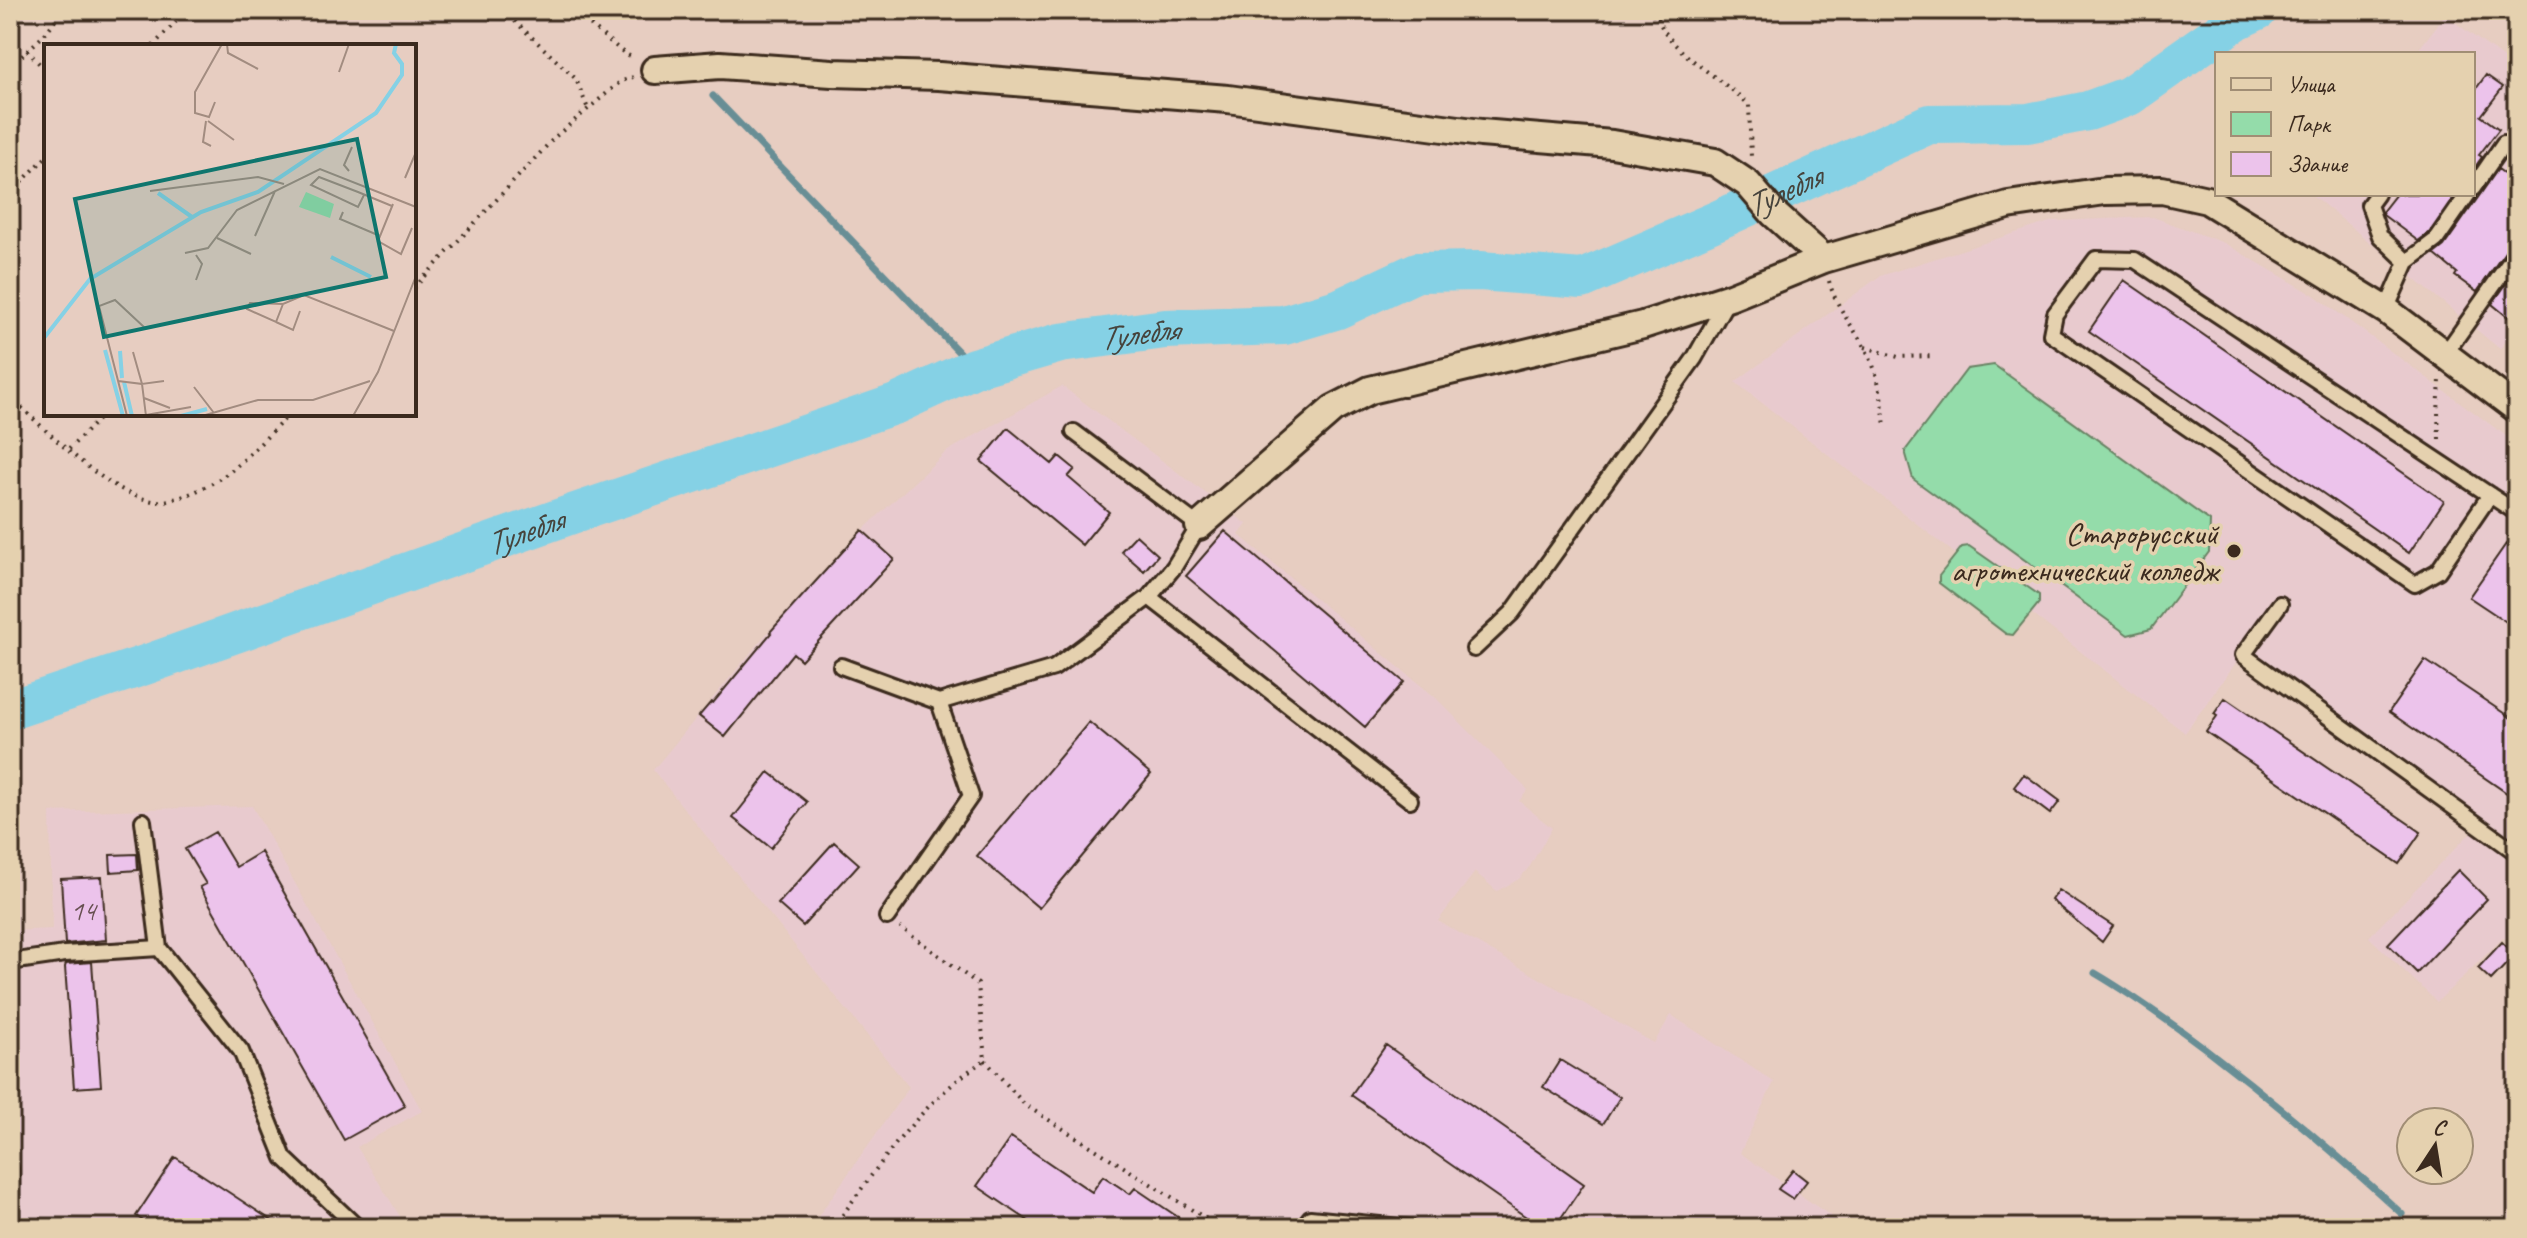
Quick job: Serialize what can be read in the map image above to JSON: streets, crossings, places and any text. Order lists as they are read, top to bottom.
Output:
{
  "water": ["Тулебля"],
  "places": ["Старорусский агротехнический колледж"],
  "house_numbers": ["14"],
  "legend": ["Улица", "Парк", "Здание"],
  "north": "top"
}
